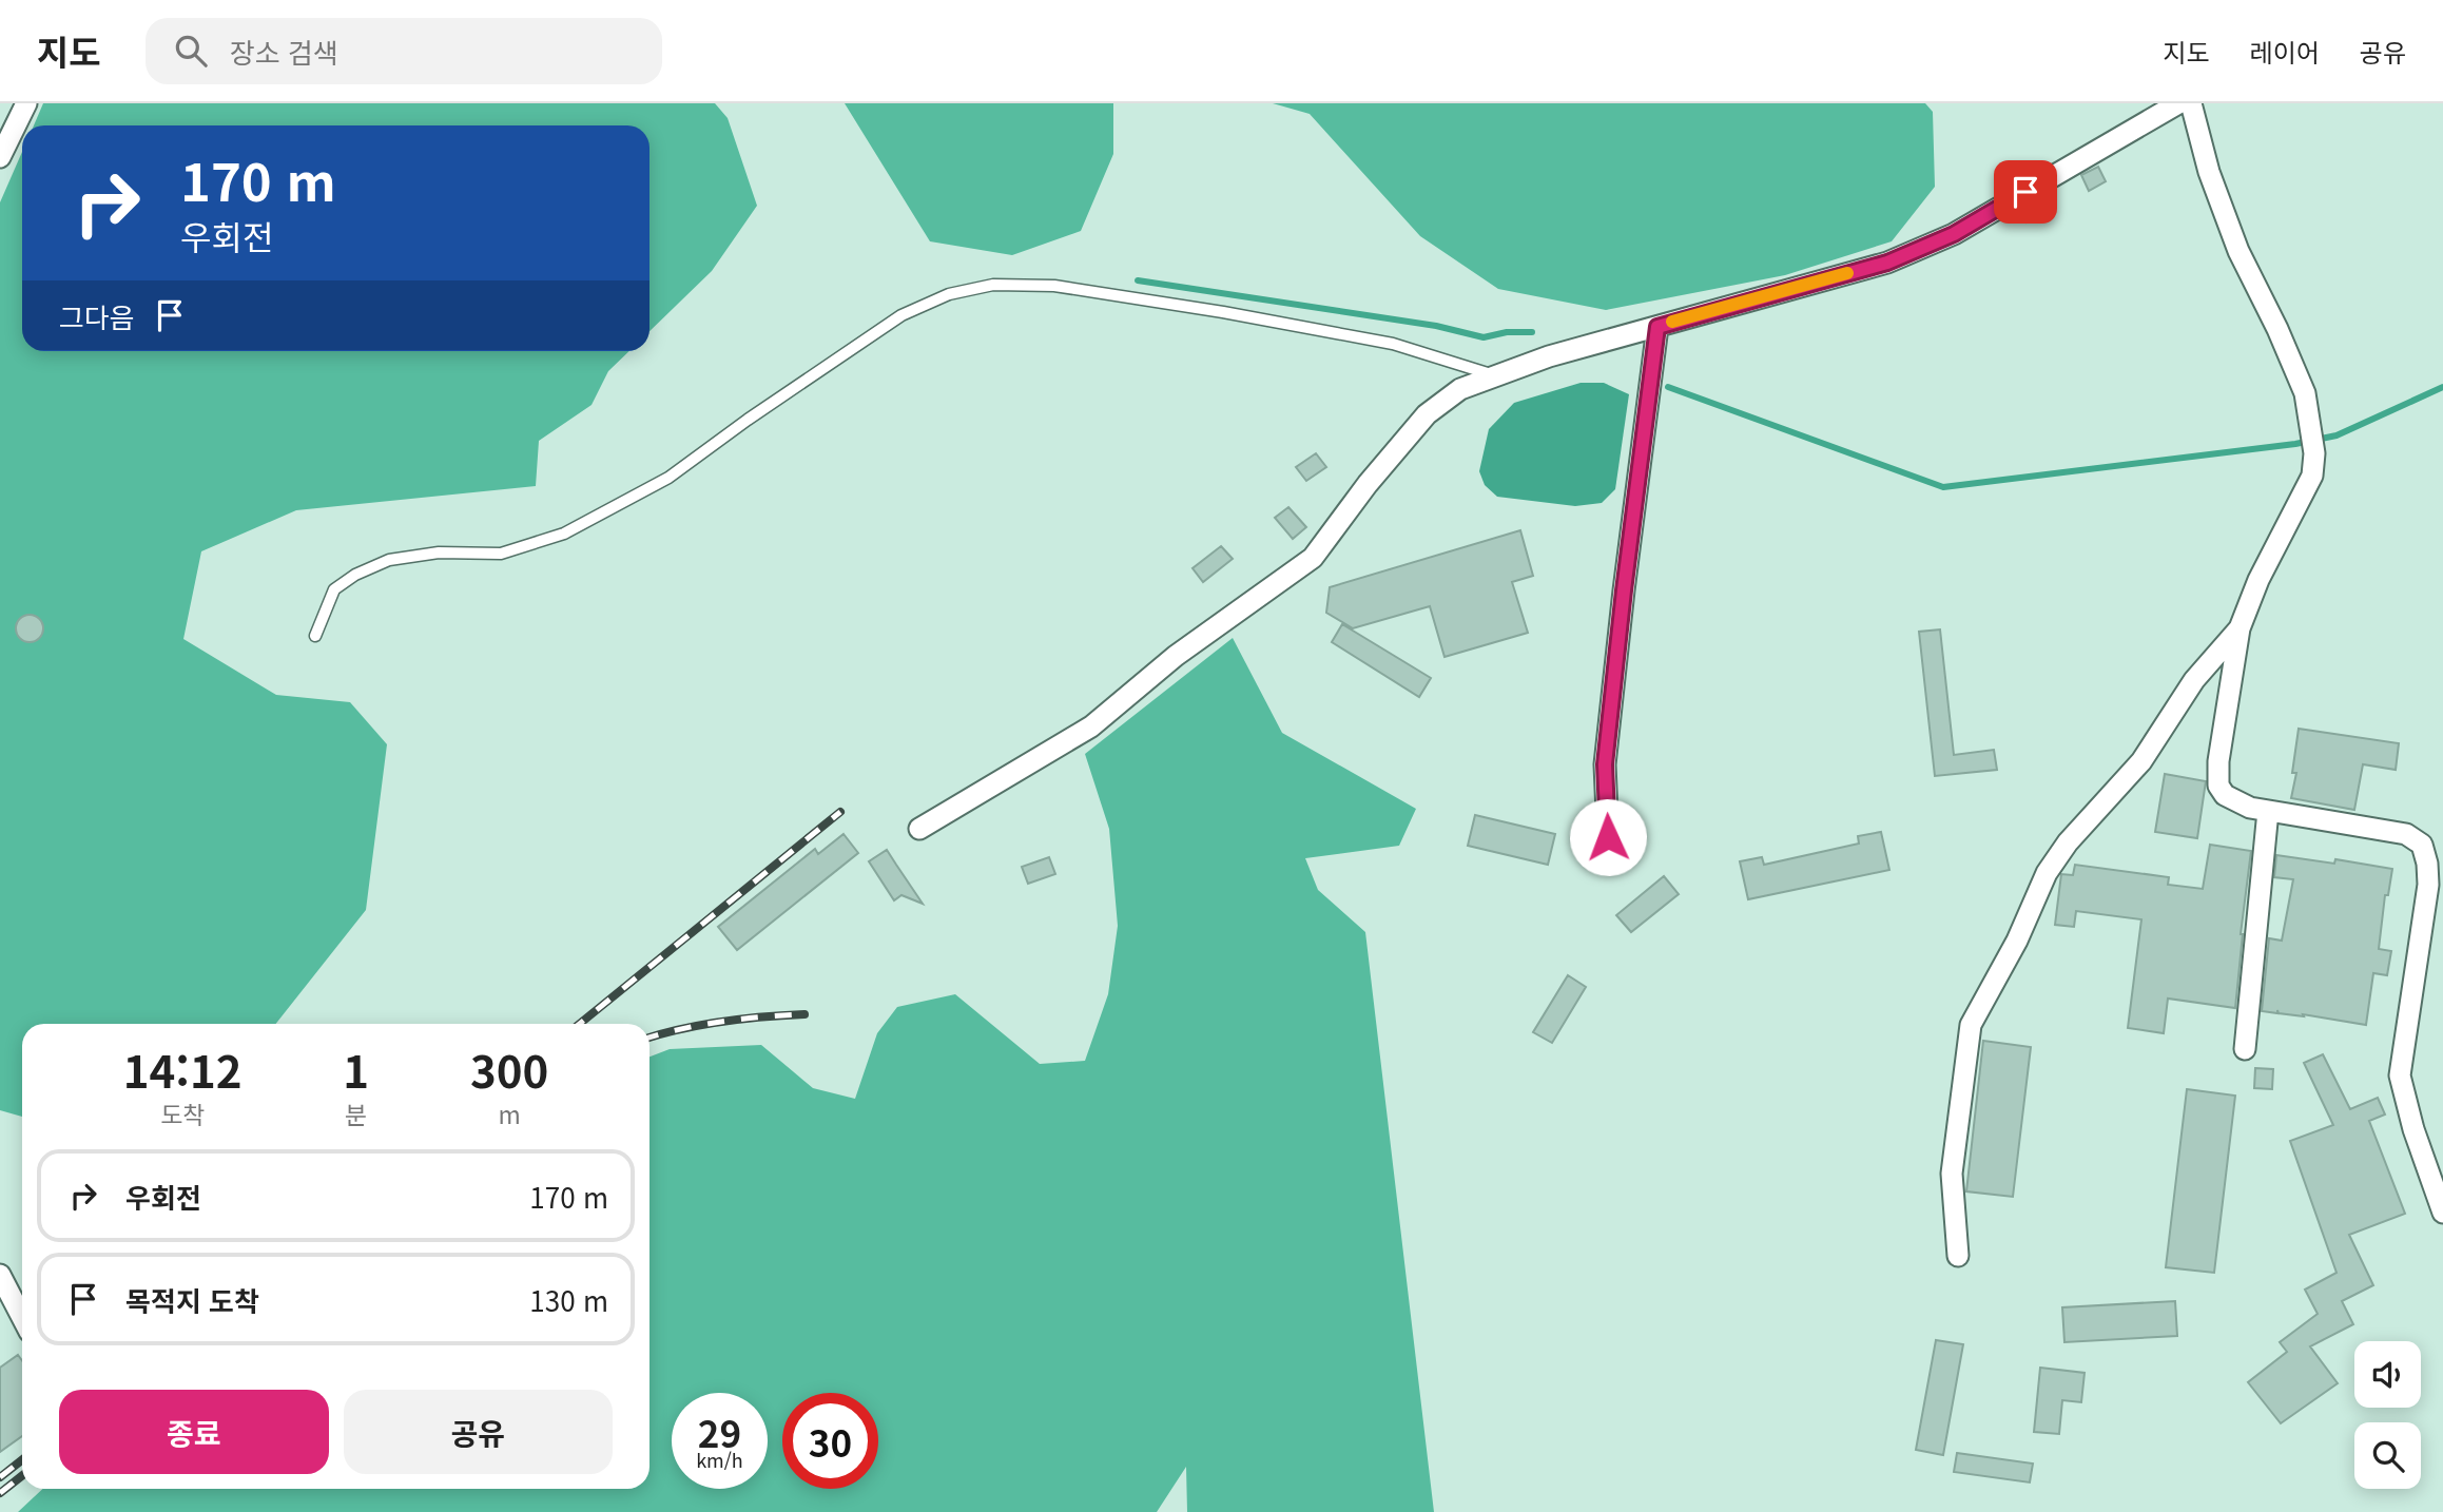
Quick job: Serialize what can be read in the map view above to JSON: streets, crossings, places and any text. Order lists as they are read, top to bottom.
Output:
{
  "page": {
    "header": "지도",
    "search": "장소 검색",
    "nav": ["지도", "레이어", "공유"],
    "turn": ["170 m", "우회전"],
    "then": "그다음",
    "eta": [
      "14:12",
      "도착",
      "1",
      "분",
      "300",
      "m"
    ],
    "list": [
      {
        "name": "우회전",
        "value": "170 m"
      },
      {
        "name": "목적지 도착",
        "value": "130 m"
      }
    ],
    "buttons": ["종료", "공유"],
    "speed": "29 km/h",
    "limit": "30"
  }
}
